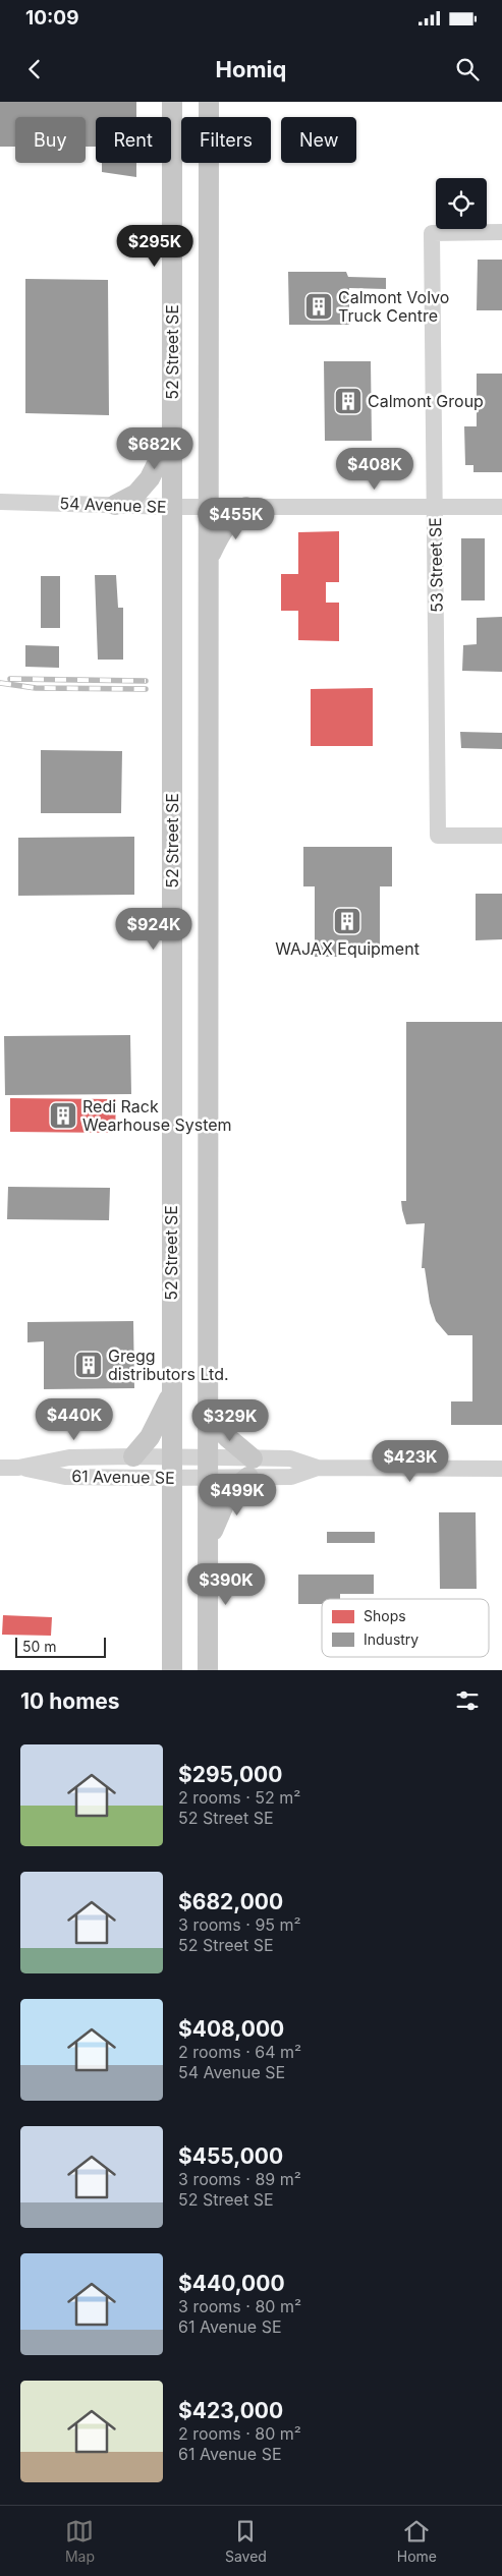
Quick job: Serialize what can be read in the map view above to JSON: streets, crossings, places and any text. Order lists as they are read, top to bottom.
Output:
{
  "streets": {
    "main road": ["52 Street SE"],
    "street": ["54 Avenue SE", "53 Street SE", "61 Avenue SE"]
  },
  "crossings": [
    ["52 Street SE", "54 Avenue SE"],
    ["52 Street SE", "61 Avenue SE"],
    ["54 Avenue SE", "53 Street SE"]
  ],
  "places": {
    "building": [
      "Calmont Volvo Truck Centre",
      "Calmont Group",
      "WAJAX Equipment",
      "Redi Rack Wearhouse System",
      "Gregg distributors Ltd."
    ]
  },
  "legend": ["Shops", "Industry"],
  "scale_bar": "50 m",
  "page": {
    "status": "10:09",
    "header": "Homiq",
    "chip": [
      "Buy",
      "Rent",
      "Filters",
      "New"
    ],
    "price": [
      "$295K",
      "$682K",
      "$408K",
      "$455K",
      "$924K",
      "$440K",
      "$329K",
      "$423K",
      "$499K",
      "$390K"
    ],
    "scale": "50 m",
    "heading": "10 homes",
    "list": [
      {
        "name": "$295,000",
        "note": "2 rooms · 52 m² · 52 Street SE"
      },
      {
        "name": "$682,000",
        "note": "3 rooms · 95 m² · 52 Street SE"
      },
      {
        "name": "$408,000",
        "note": "2 rooms · 64 m² · 54 Avenue SE"
      },
      {
        "name": "$455,000",
        "note": "3 rooms · 89 m² · 52 Street SE"
      },
      {
        "name": "$440,000",
        "note": "3 rooms · 80 m² · 61 Avenue SE"
      },
      {
        "name": "$423,000",
        "note": "2 rooms · 80 m² · 61 Avenue SE"
      }
    ],
    "tabs": ["Map", "Saved", "Home"]
  }
}
